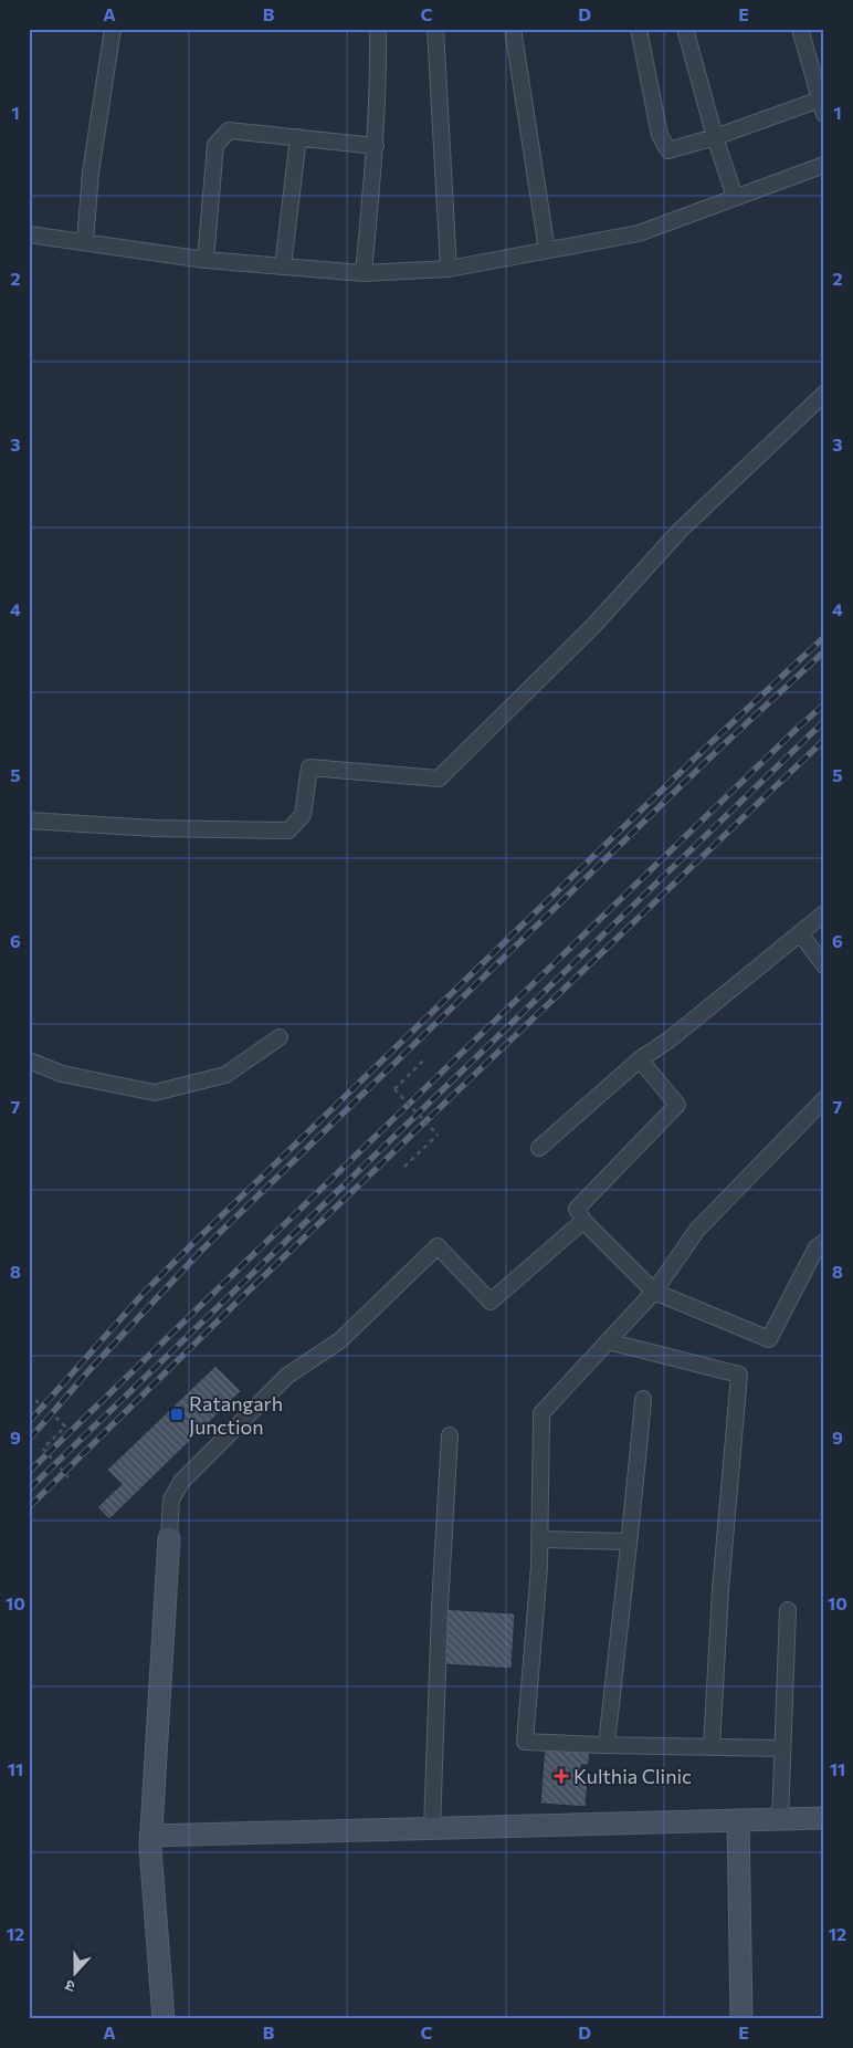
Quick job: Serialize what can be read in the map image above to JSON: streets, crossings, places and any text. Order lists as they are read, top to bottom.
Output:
{
  "places": {
    "transit": ["Ratangarh Junction"],
    "health": ["Kulthia Clinic"]
  },
  "north": "bottom",
  "grid": {
    "columns": [
      "A",
      "B",
      "C",
      "D",
      "E"
    ],
    "rows": [
      "1",
      "2",
      "3",
      "4",
      "5",
      "6",
      "7",
      "8",
      "9",
      "10",
      "11",
      "12"
    ]
  }
}
